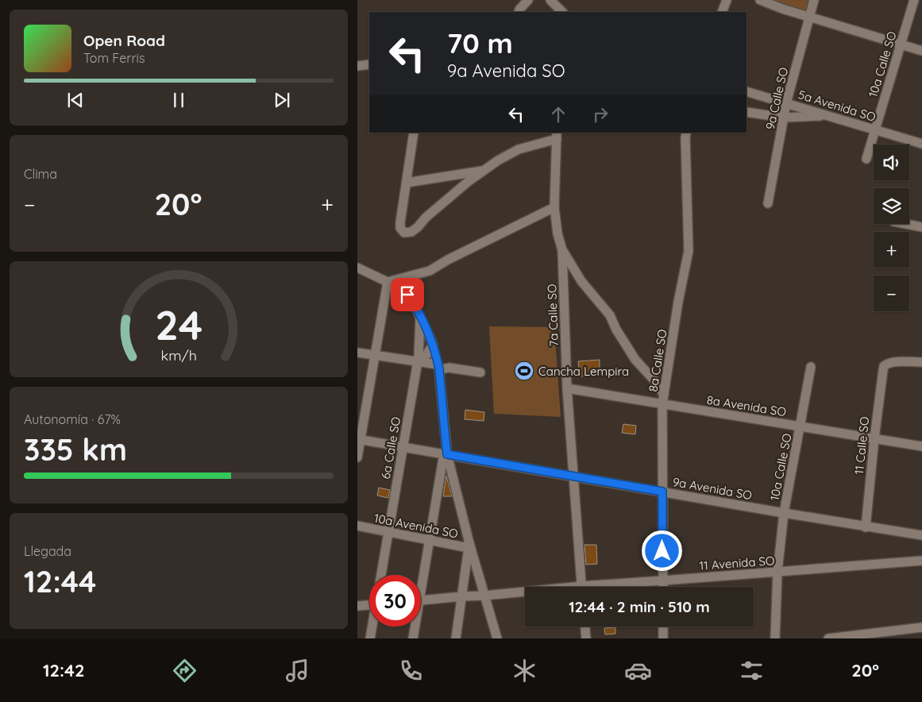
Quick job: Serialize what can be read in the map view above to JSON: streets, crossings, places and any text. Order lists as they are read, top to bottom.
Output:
{
  "streets": {
    "street": [
      "10a Calle SO",
      "9a Calle SO",
      "5a Avenida SO",
      "7a Calle SO",
      "8a Calle SO",
      "8a Avenida SO",
      "11 Calle SO",
      "6a Calle SO",
      "9a Avenida SO",
      "10a Avenida SO",
      "11 Avenida SO"
    ]
  },
  "crossings": [
    ["10a Calle SO", "5a Avenida SO"],
    ["10a Calle SO", "8a Avenida SO"],
    ["10a Calle SO", "9a Avenida SO"],
    ["10a Calle SO", "11 Avenida SO"],
    ["9a Calle SO", "5a Avenida SO"],
    ["7a Calle SO", "8a Avenida SO"],
    ["7a Calle SO", "9a Avenida SO"],
    ["8a Calle SO", "8a Avenida SO"],
    ["8a Calle SO", "9a Avenida SO"],
    ["8a Calle SO", "11 Avenida SO"],
    ["8a Avenida SO", "11 Calle SO"],
    ["11 Calle SO", "9a Avenida SO"],
    ["6a Calle SO", "9a Avenida SO"],
    ["6a Calle SO", "10a Avenida SO"]
  ],
  "places": {
    "sports": ["Cancha Lempira"]
  },
  "page": {
    "turn": ["70 m", "9a Avenida SO"],
    "song": ["Open Road", "Tom Ferris"],
    "tile": [
      "Clima",
      ["Autonomía · 67%", "335 km"],
      ["Llegada", "12:44"]
    ],
    "map_buttons": ["+", "−"],
    "heat": ["−", "20°", "+"],
    "limit": "30",
    "trip": "12:44 · 2 min · 510 m",
    "tabs": ["12:42", "20°"],
    "gauge": ["24", "km/h"]
  }
}
